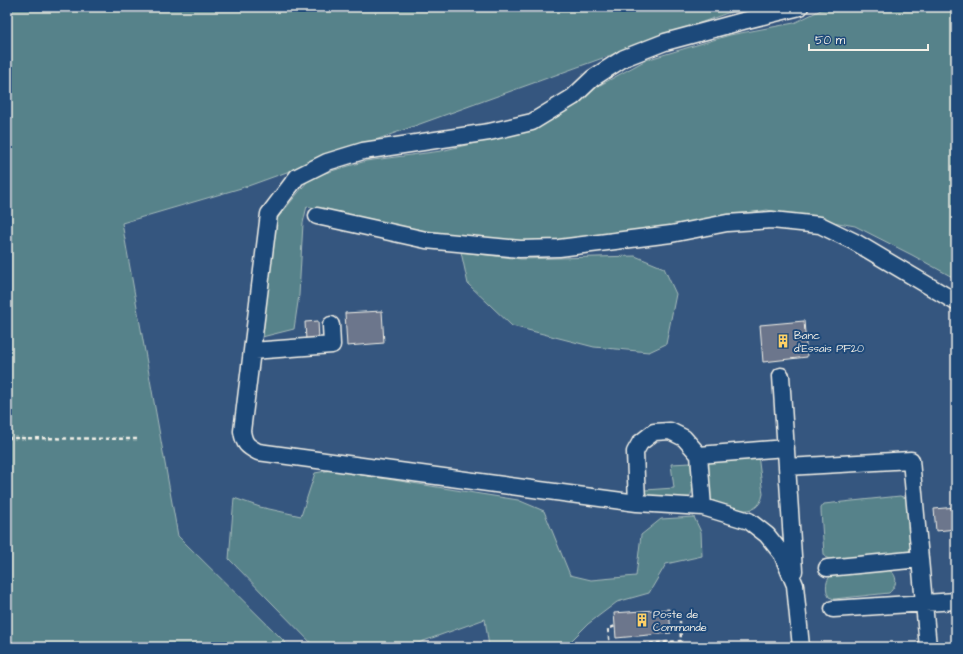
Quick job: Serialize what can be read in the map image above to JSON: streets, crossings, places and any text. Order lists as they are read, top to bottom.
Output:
{
  "places": {
    "building": ["Banc d'Essais PF20", "Poste de Commande"]
  },
  "scale_bar": "50 m"
}
